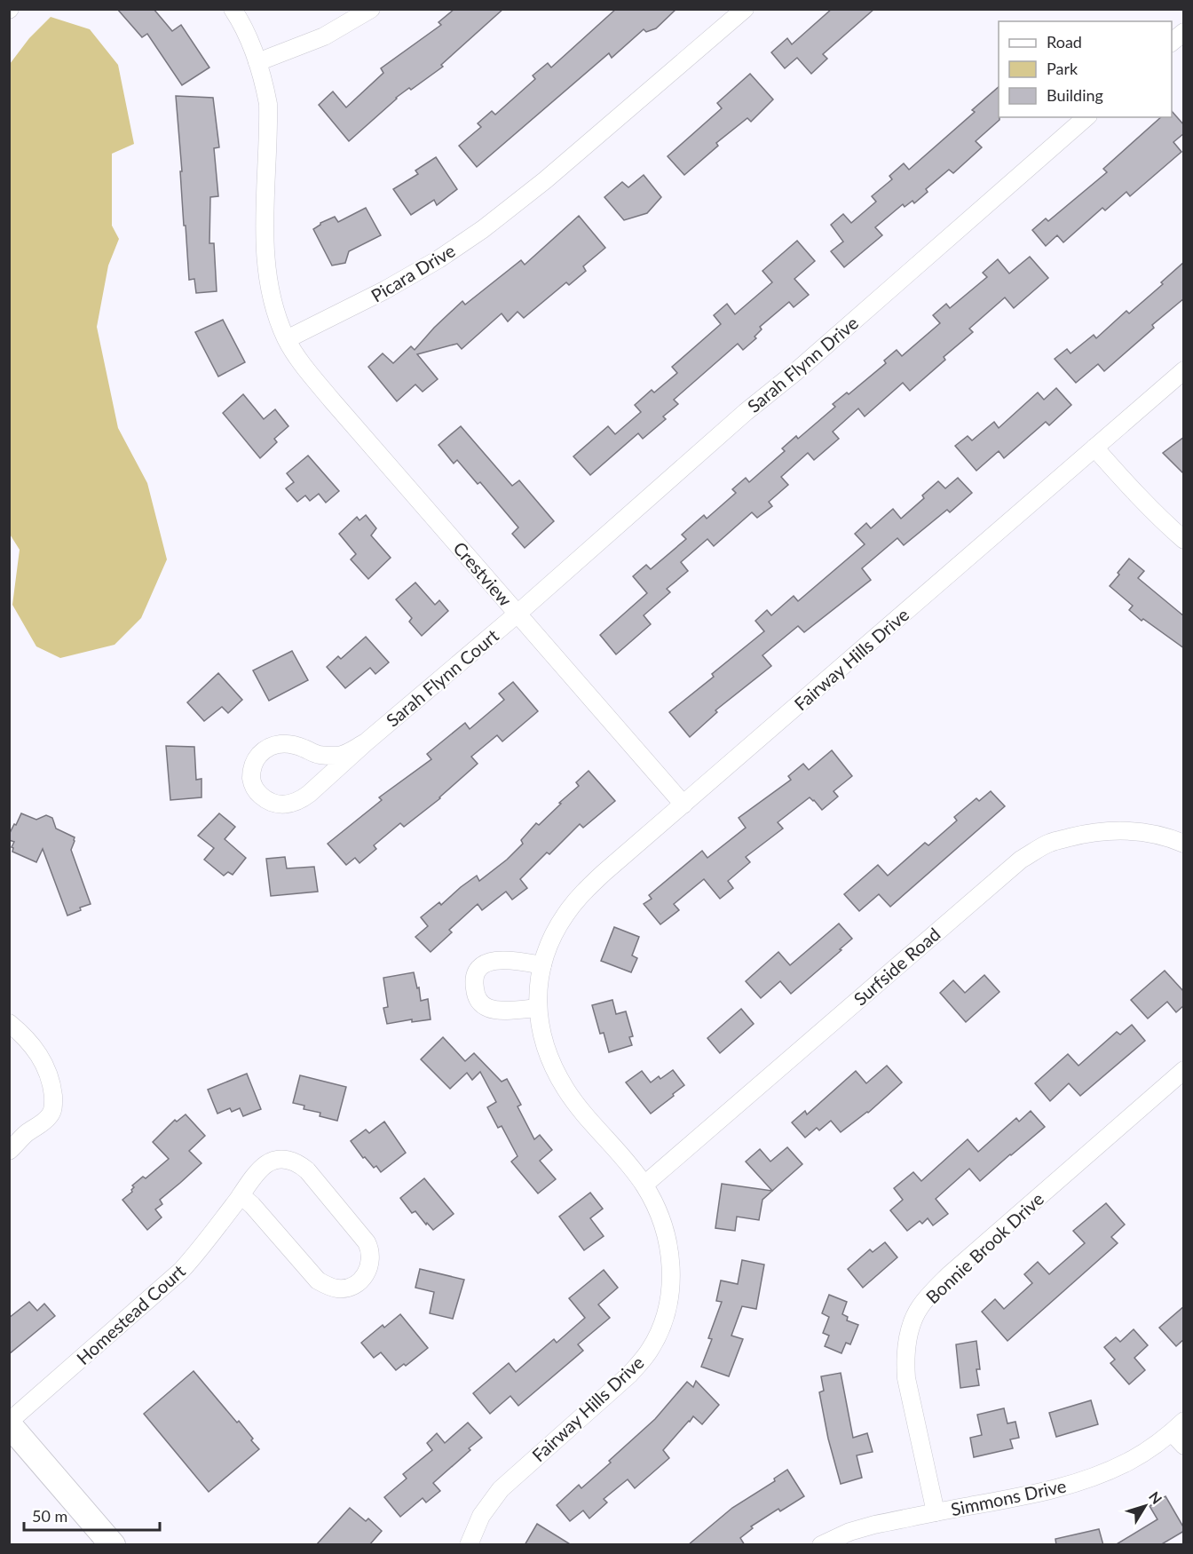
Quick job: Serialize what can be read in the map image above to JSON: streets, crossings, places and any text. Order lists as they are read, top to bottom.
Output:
{
  "streets": {
    "street": [
      "Picara Drive",
      "Sarah Flynn Drive",
      "Crestview",
      "Fairway Hills Drive",
      "Sarah Flynn Court",
      "Surfside Road",
      "Bonnie Brook Drive",
      "Homestead Court",
      "Simmons Drive"
    ]
  },
  "crossings": [
    ["Picara Drive", "Crestview"],
    ["Sarah Flynn Drive", "Crestview"],
    ["Sarah Flynn Drive", "Sarah Flynn Court"],
    ["Crestview", "Fairway Hills Drive"],
    ["Crestview", "Sarah Flynn Court"],
    ["Fairway Hills Drive", "Surfside Road"],
    ["Bonnie Brook Drive", "Simmons Drive"]
  ],
  "legend": ["Road", "Park", "Building"],
  "scale_bar": "50 m",
  "north": "top right"
}
